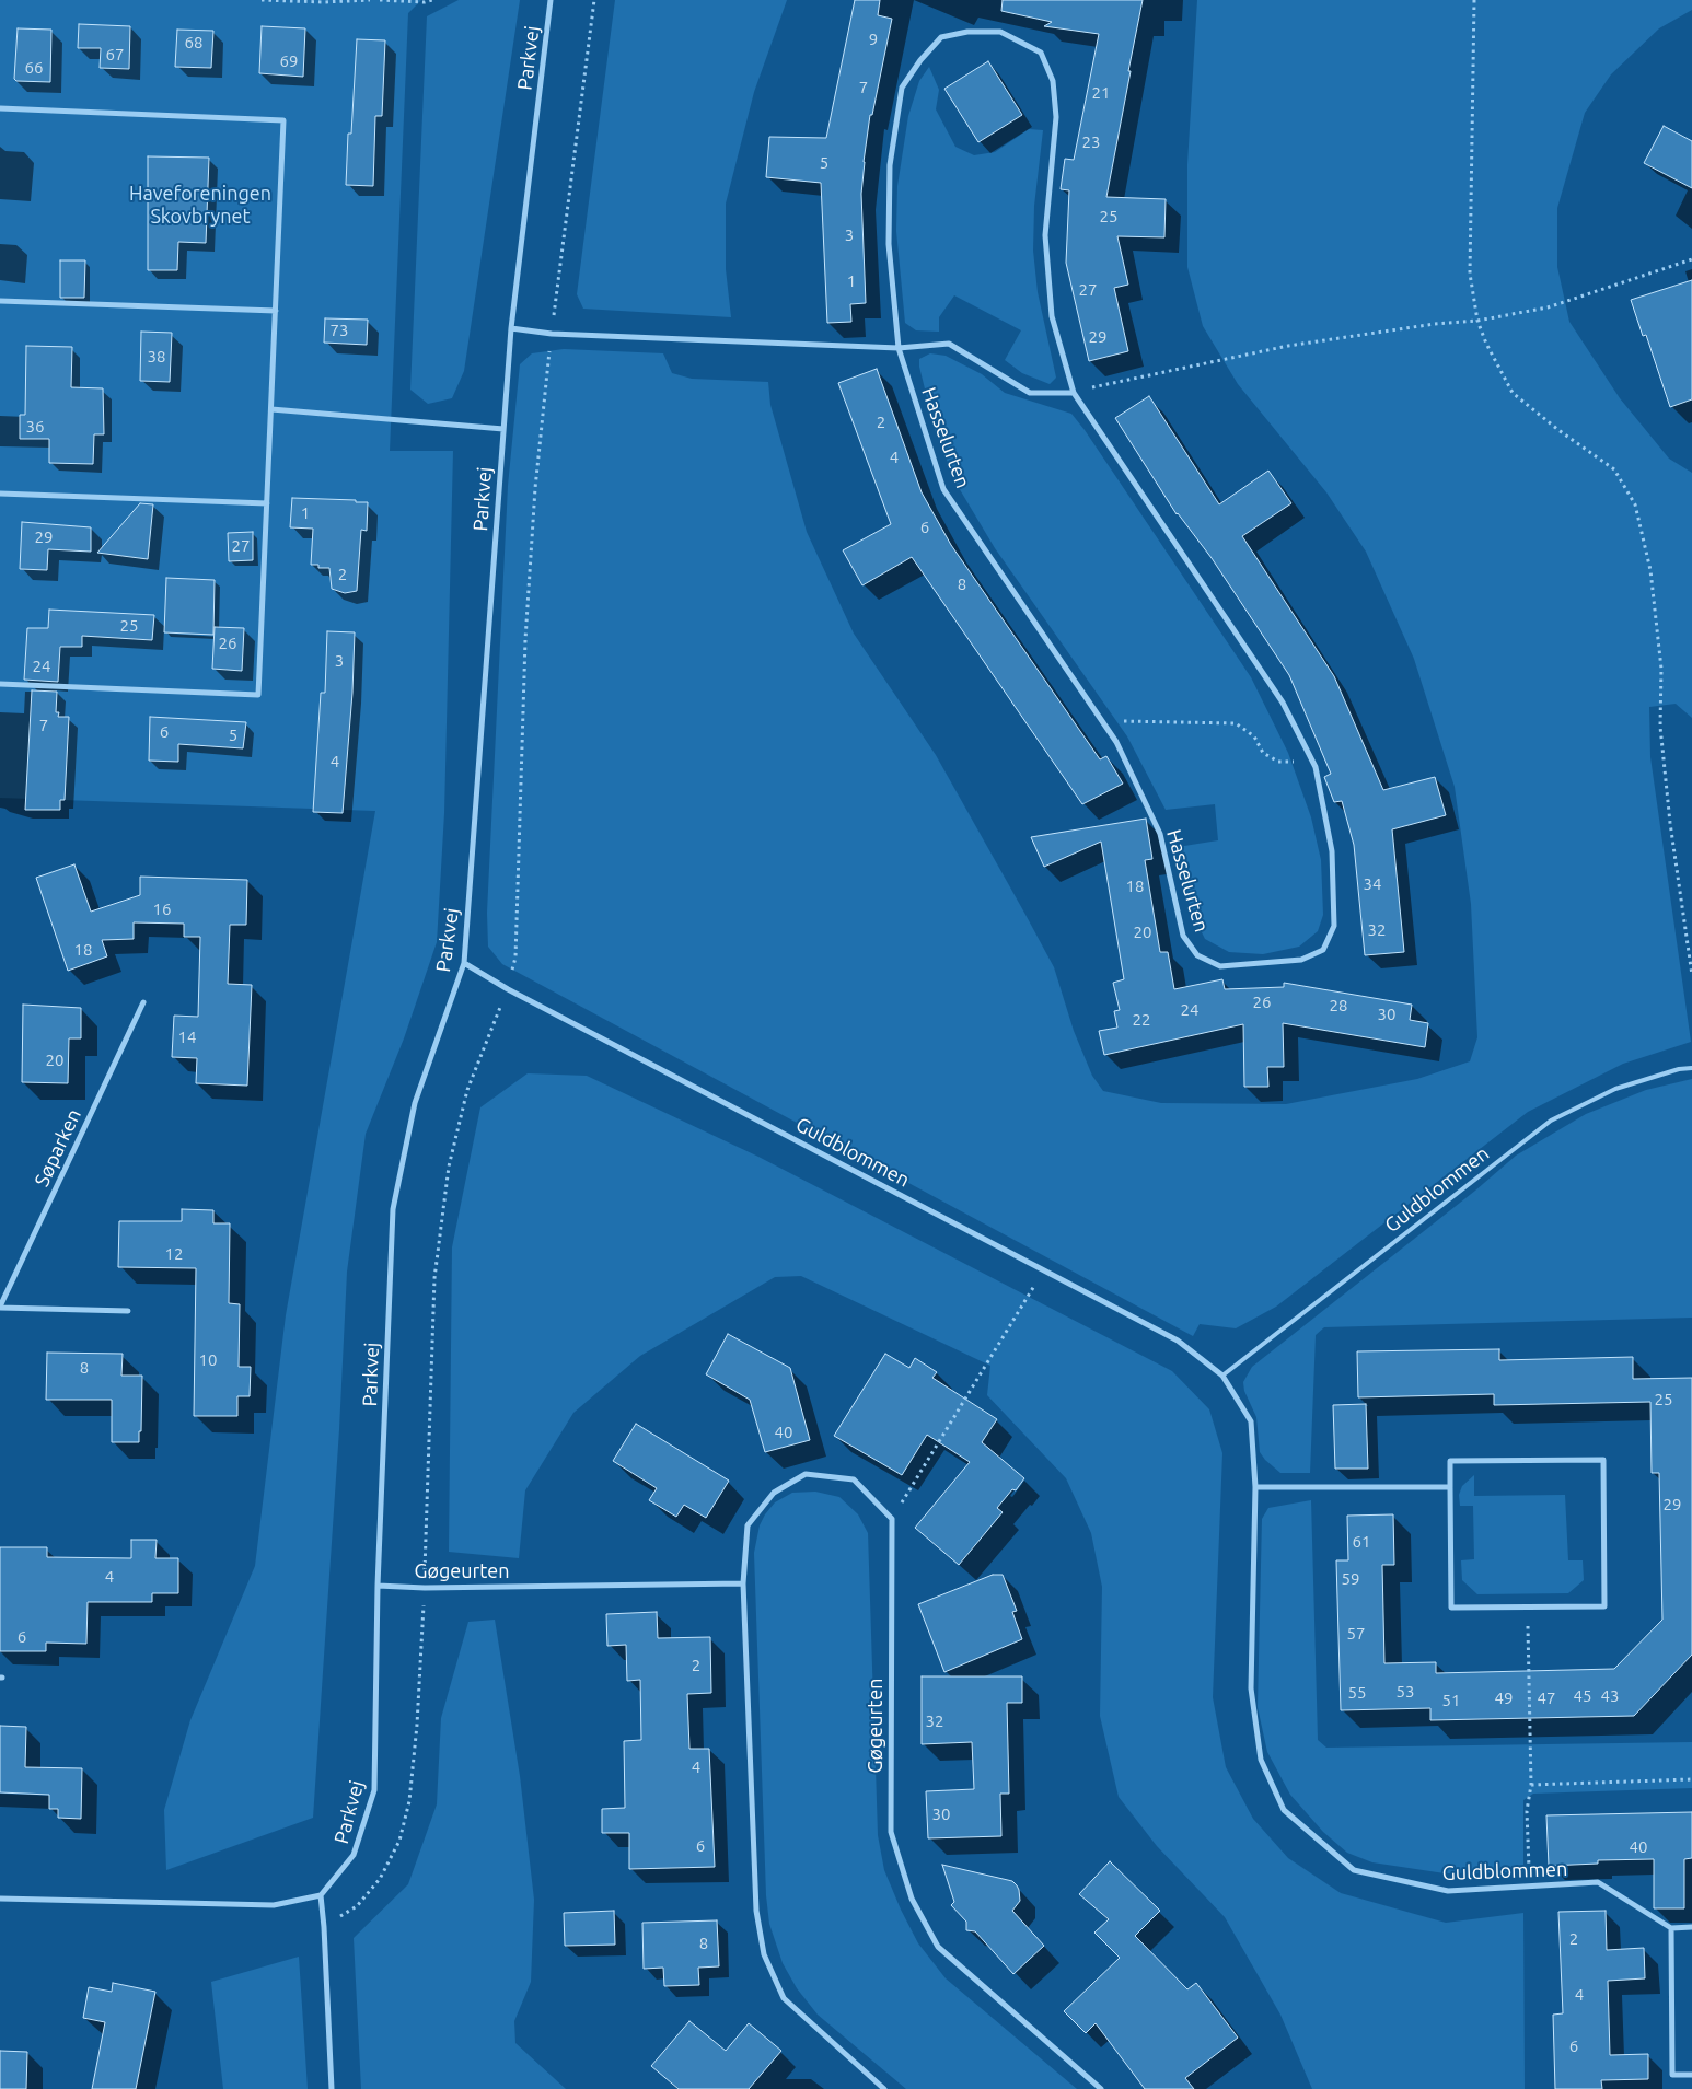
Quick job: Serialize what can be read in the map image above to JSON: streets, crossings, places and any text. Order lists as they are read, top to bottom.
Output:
{
  "streets": {
    "street": [
      "Parkvej",
      "Hasselurten",
      "Søparken",
      "Guldblommen",
      "Gøgeurten"
    ]
  },
  "crossings": [
    ["Parkvej", "Guldblommen"],
    ["Parkvej", "Gøgeurten"]
  ],
  "parks": ["Haveforeningen Skovbrynet"],
  "house_numbers": [
    "9",
    "68",
    "67",
    "69",
    "66",
    "7",
    "21",
    "23",
    "5",
    "25",
    "3",
    "1",
    "27",
    "73",
    "29",
    "38",
    "2",
    "36",
    "4",
    "1",
    "6",
    "29",
    "27",
    "2",
    "8",
    "25",
    "26",
    "3",
    "24",
    "7",
    "6",
    "5",
    "4",
    "34",
    "18",
    "16",
    "32",
    "20",
    "18",
    "26",
    "28",
    "24",
    "30",
    "22",
    "14",
    "20",
    "12",
    "10",
    "8",
    "25",
    "40",
    "29",
    "61",
    "4",
    "59",
    "57",
    "6",
    "2",
    "53",
    "55",
    "45",
    "43",
    "49",
    "47",
    "51",
    "32",
    "4",
    "30",
    "6",
    "40",
    "2",
    "8",
    "4",
    "6"
  ]
}
